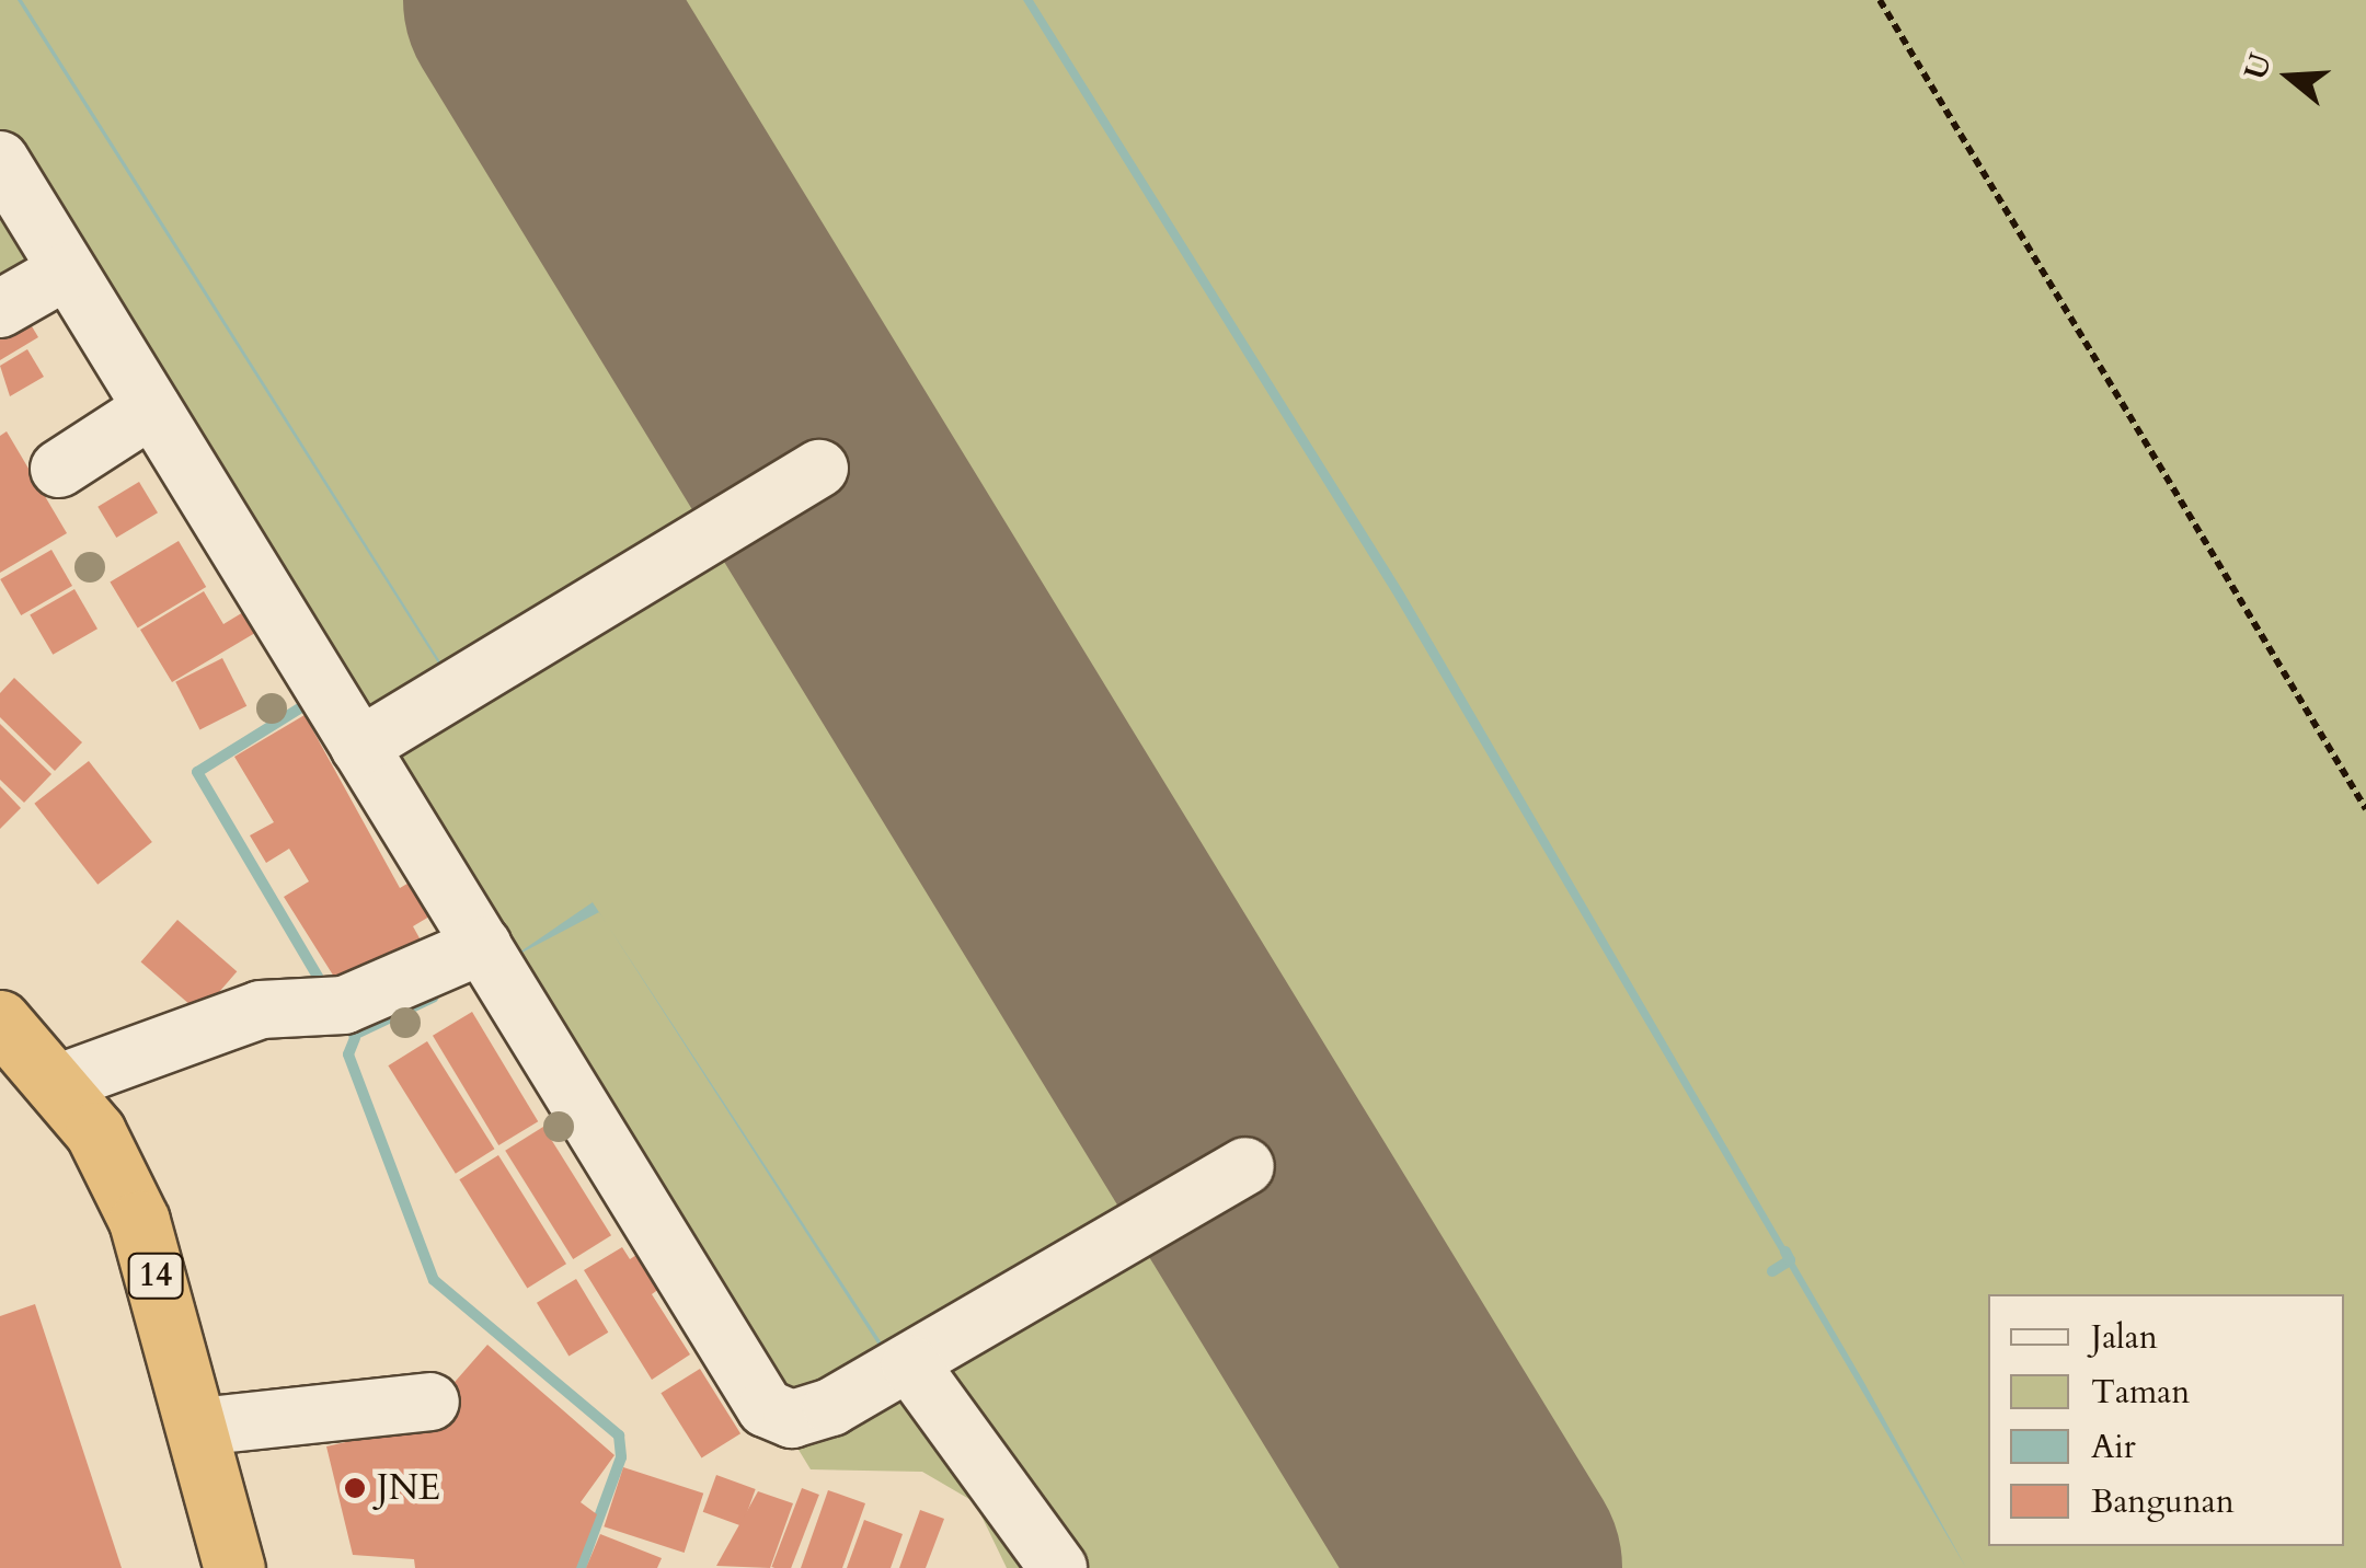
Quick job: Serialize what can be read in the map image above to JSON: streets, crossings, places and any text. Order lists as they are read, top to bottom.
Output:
{
  "streets": {
    "highway": ["14"]
  },
  "places": ["JNE"],
  "legend": [
    "Jalan",
    "Taman",
    "Air",
    "Bangunan"
  ],
  "north": "left"
}
